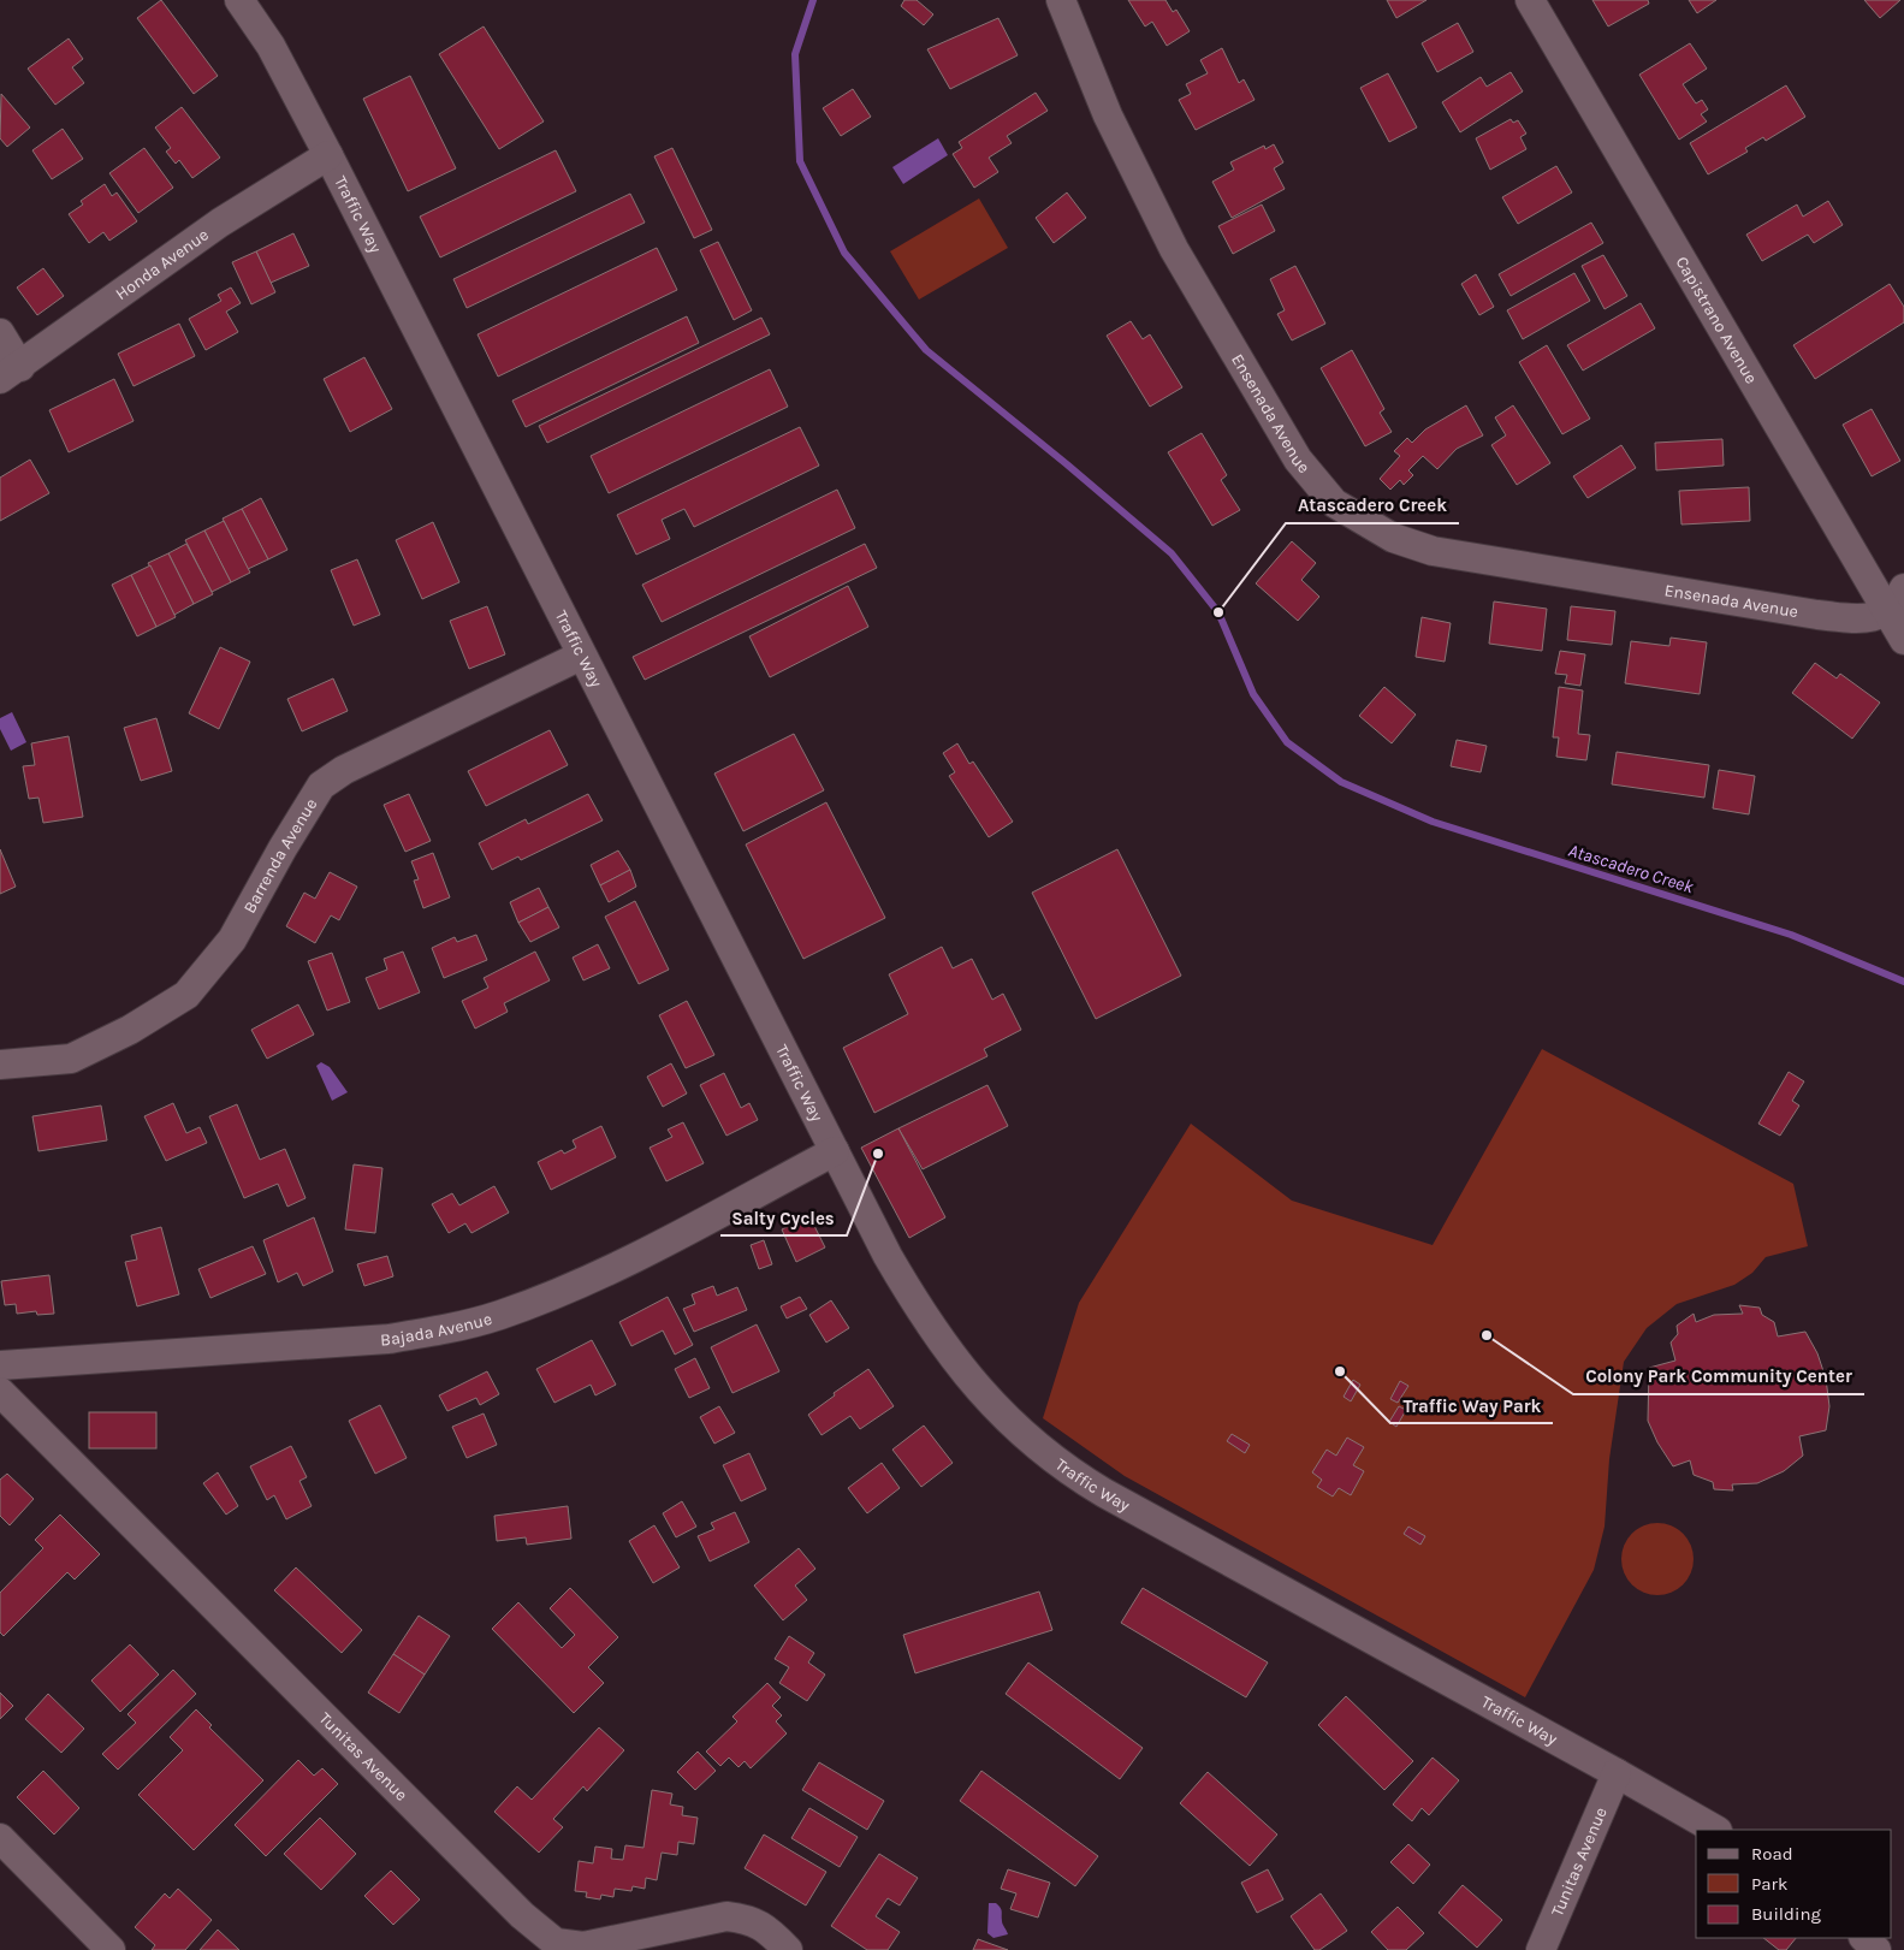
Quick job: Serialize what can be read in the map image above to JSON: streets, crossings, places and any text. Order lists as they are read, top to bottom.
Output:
{
  "streets": {
    "street": [
      "Traffic Way",
      "Honda Avenue",
      "Capistrano Avenue",
      "Ensenada Avenue",
      "Barrenda Avenue",
      "Bajada Avenue",
      "Tunitas Avenue"
    ]
  },
  "crossings": [
    ["Traffic Way", "Honda Avenue"],
    ["Traffic Way", "Barrenda Avenue"],
    ["Traffic Way", "Bajada Avenue"],
    ["Traffic Way", "Tunitas Avenue"],
    ["Capistrano Avenue", "Ensenada Avenue"]
  ],
  "water": ["Atascadero Creek"],
  "places": [
    "Atascadero Creek",
    "Salty Cycles",
    "Colony Park Community Center",
    "Traffic Way Park"
  ],
  "legend": ["Road", "Park", "Building"]
}
